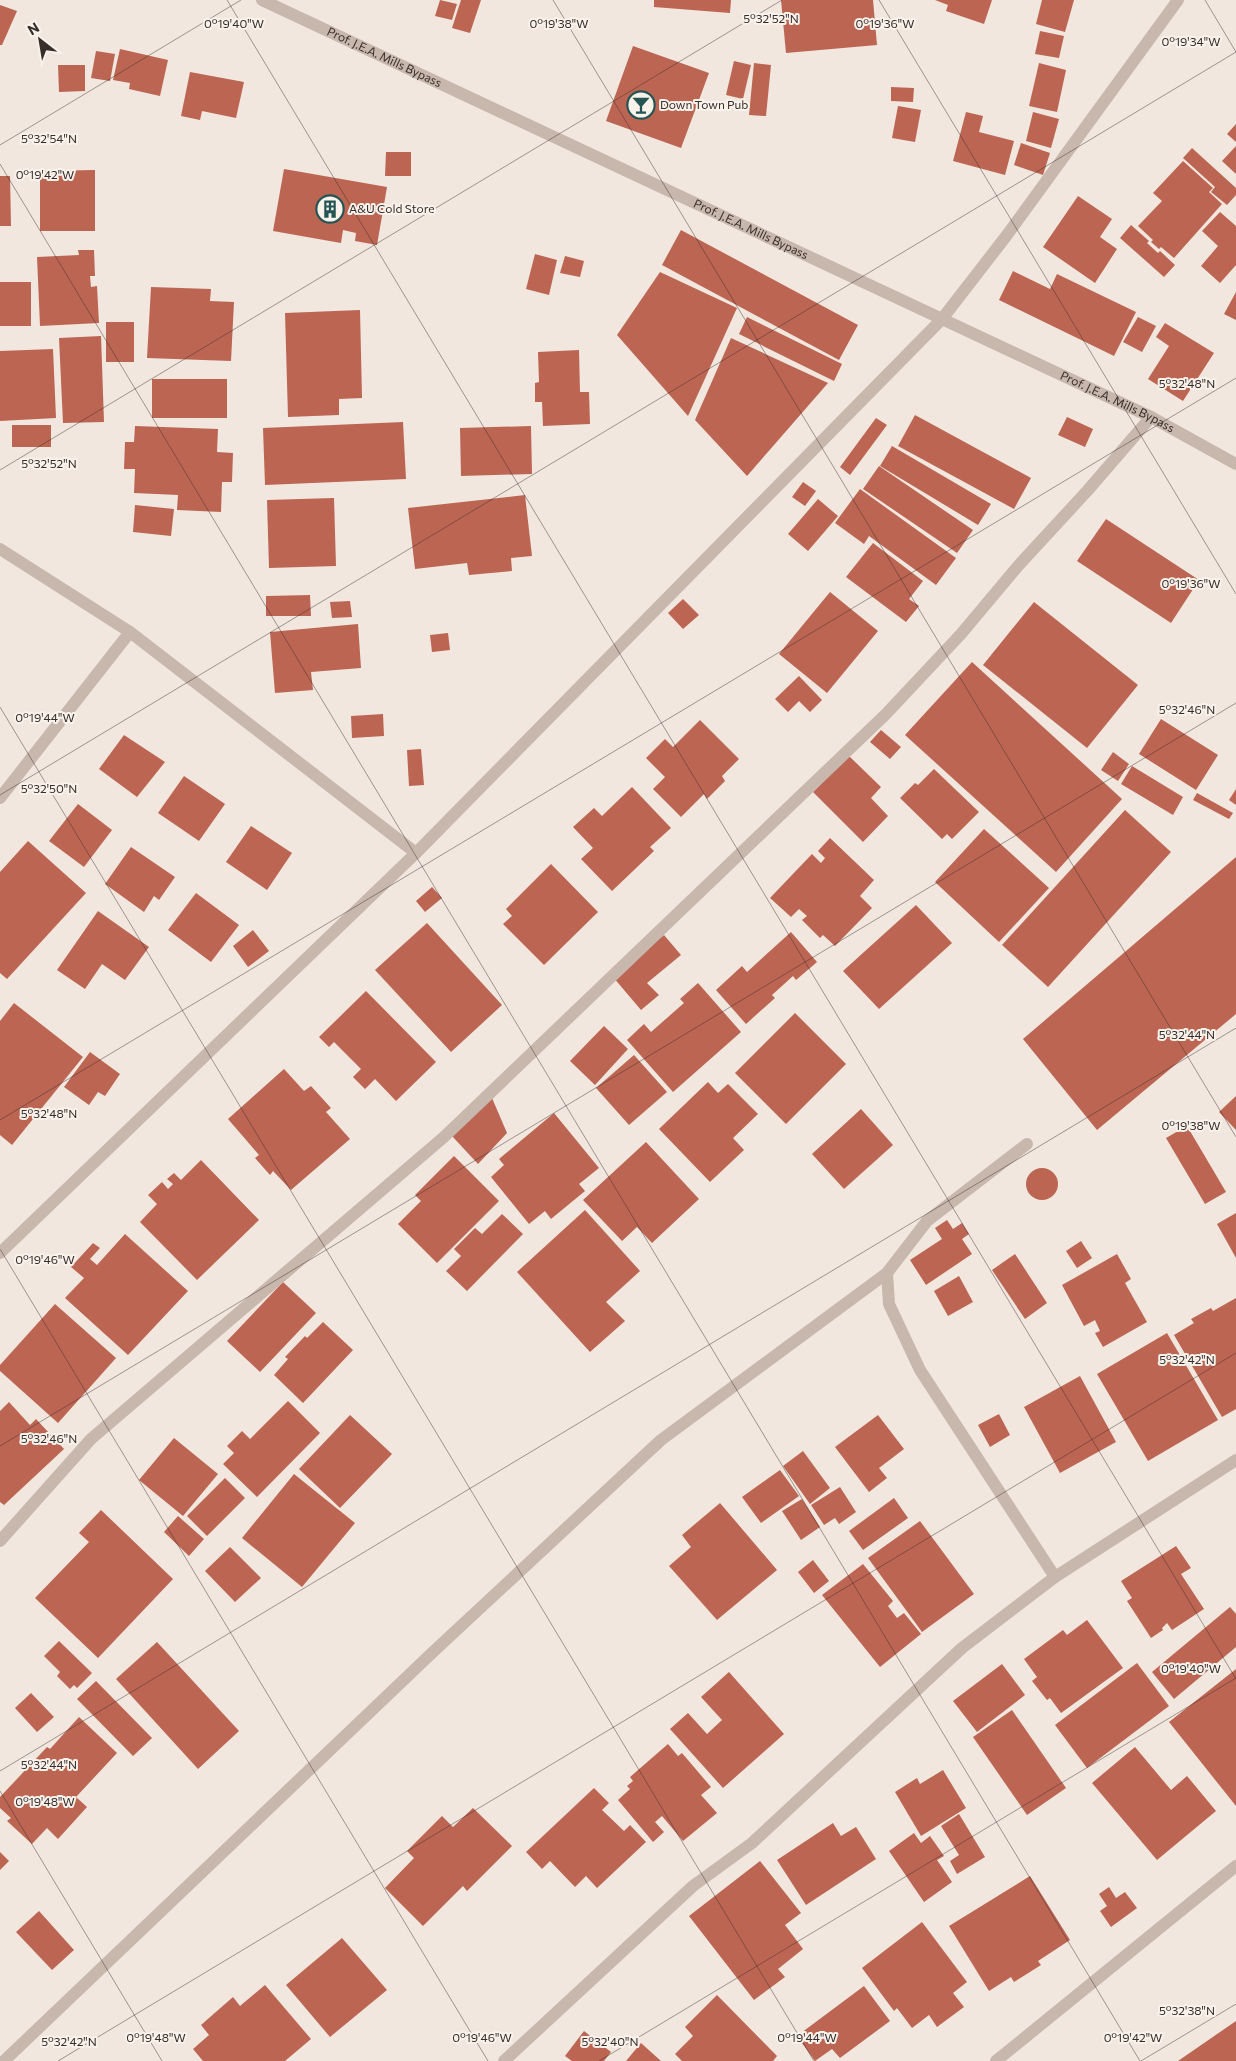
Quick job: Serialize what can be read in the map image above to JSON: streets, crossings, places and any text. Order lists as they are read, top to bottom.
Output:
{
  "streets": {
    "street": ["Prof. J.E.A. Mills Bypass"]
  },
  "places": {
    "bar": ["Down Town Pub"],
    "building": ["A&U Cold Store"]
  },
  "north": "top left",
  "coordinates": [
    "5°32'52\"N",
    "0°19'40\"W",
    "0°19'38\"W",
    "0°19'36\"W",
    "0°19'34\"W",
    "5°32'54\"N",
    "0°19'42\"W",
    "5°32'48\"N",
    "5°32'46\"N",
    "0°19'44\"W",
    "5°32'50\"N",
    "5°32'44\"N",
    "0°19'46\"W",
    "5°32'42\"N",
    "0°19'48\"W",
    "5°32'38\"N",
    "5°32'40\"N"
  ]
}
